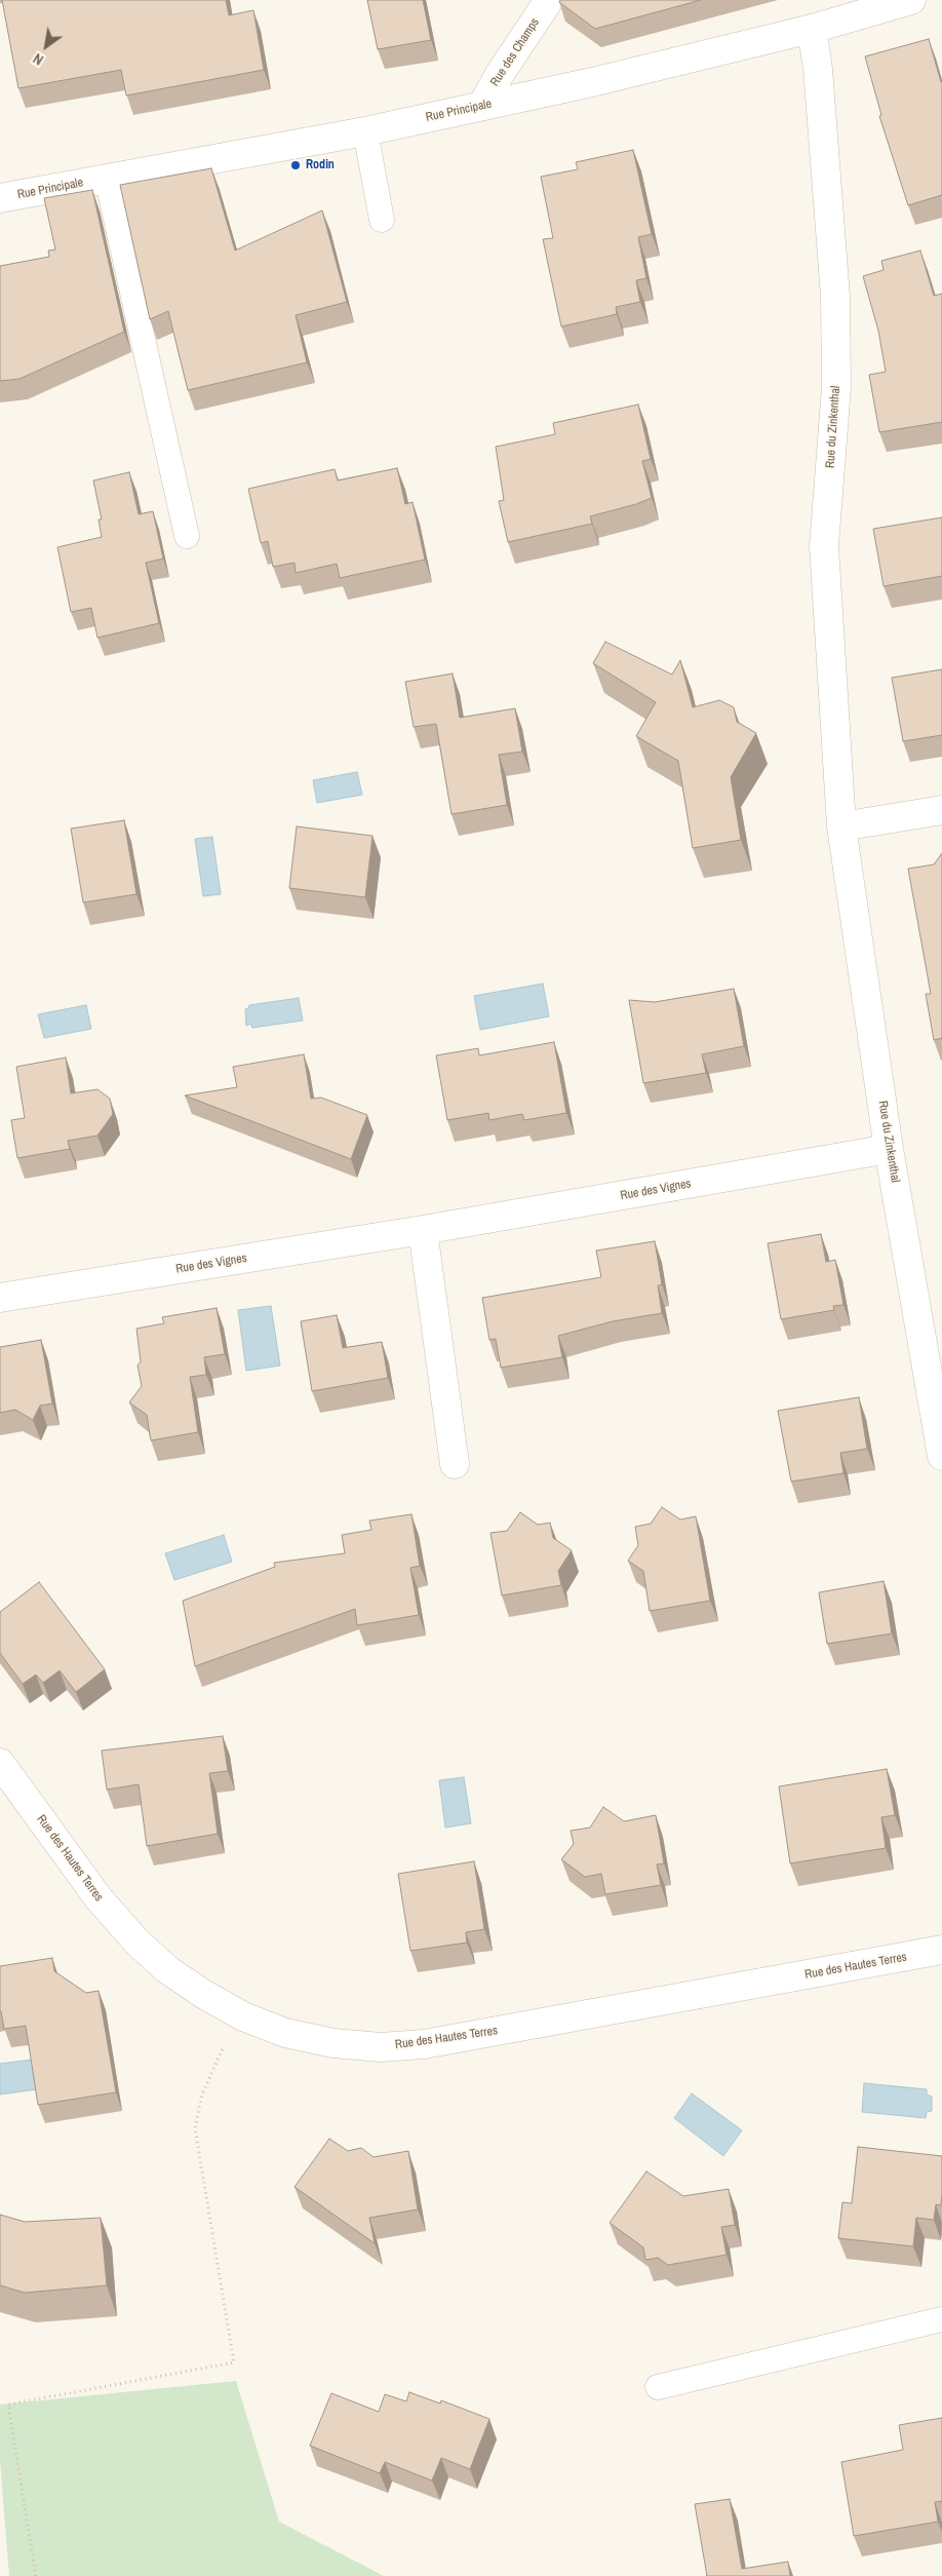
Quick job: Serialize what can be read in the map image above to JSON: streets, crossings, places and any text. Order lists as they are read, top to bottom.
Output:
{
  "streets": {
    "street": [
      "Rue des Champs",
      "Rue Principale",
      "Rue du Zinkenthal",
      "Rue des Vignes",
      "Rue des Hautes Terres"
    ]
  },
  "crossings": [
    ["Rue des Champs", "Rue Principale"],
    ["Rue Principale", "Rue du Zinkenthal"],
    ["Rue du Zinkenthal", "Rue des Vignes"]
  ],
  "places": ["Rodin"],
  "north": "bottom left"
}
